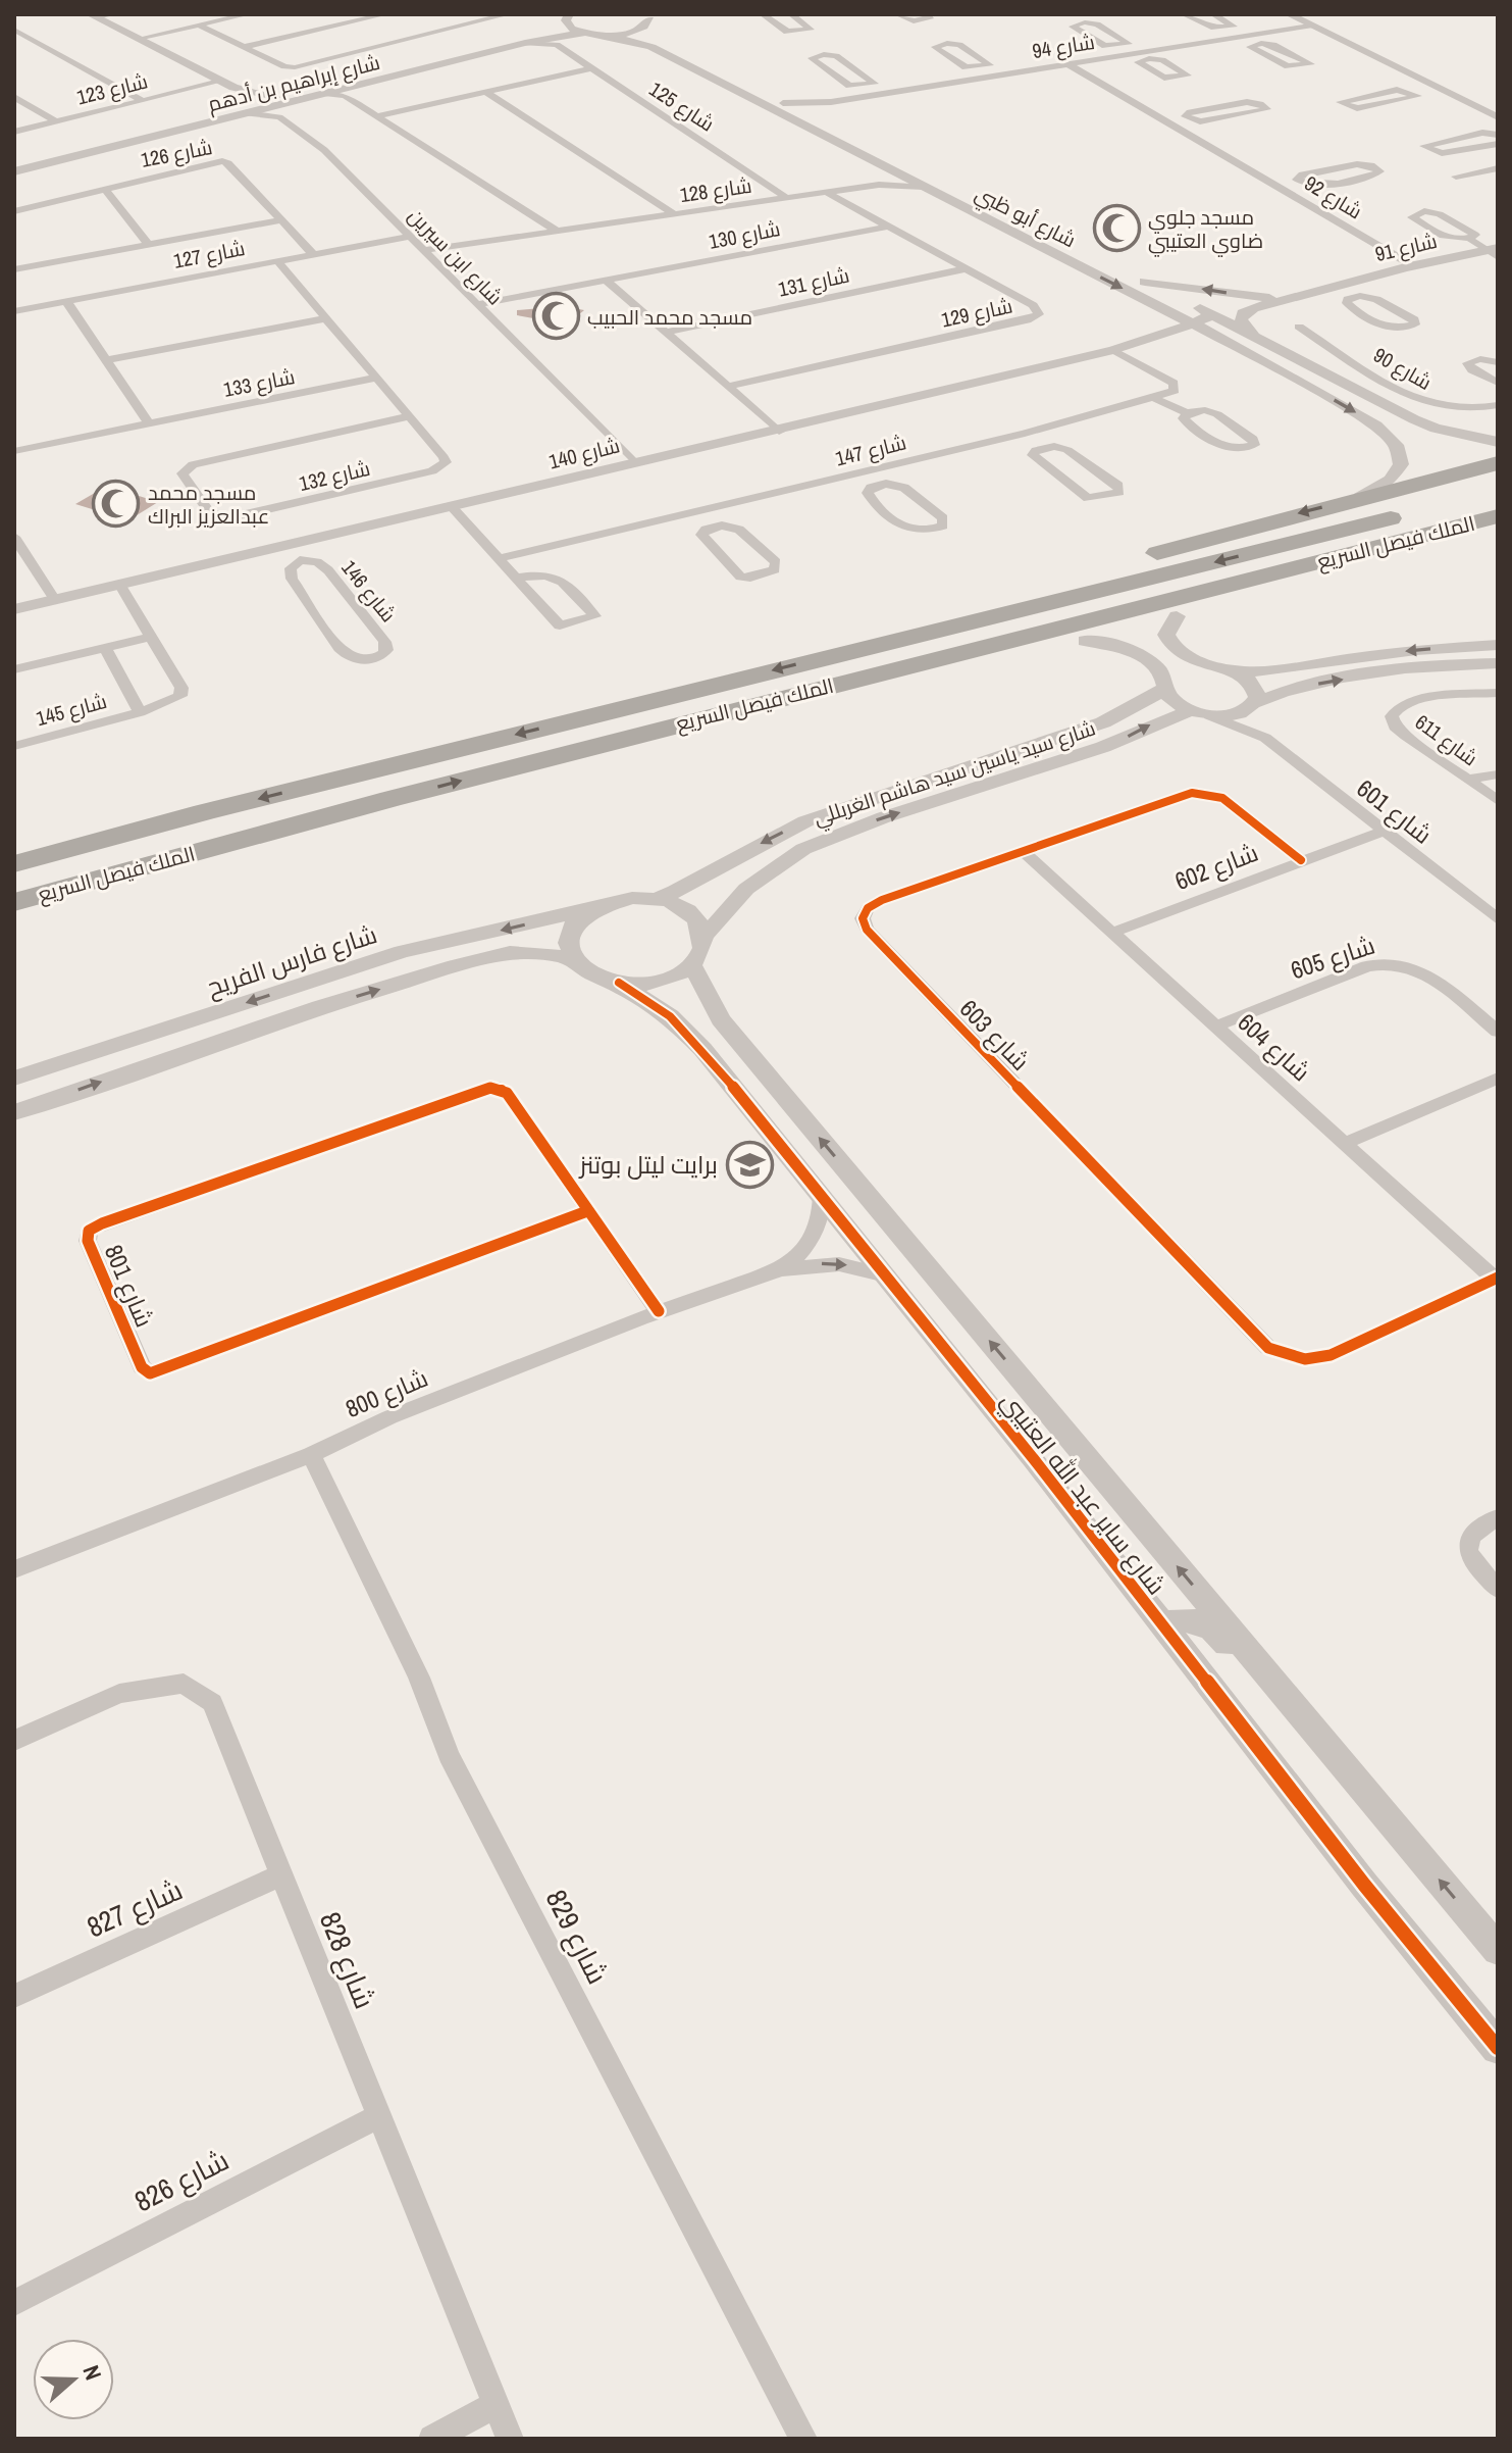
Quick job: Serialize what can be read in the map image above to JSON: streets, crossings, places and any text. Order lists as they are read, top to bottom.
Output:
{
  "streets": {
    "highway": ["الملك فيصل السريع"],
    "street": [
      "شارع 94",
      "شارع إبراهيم بن أدهم",
      "شارع 123",
      "شارع 125",
      "شارع 126",
      "شارع 128",
      "شارع 92",
      "شارع أبو ظبي",
      "شارع 130",
      "شارع 91",
      "شارع 127",
      "شارع ابن سيرين",
      "شارع 131",
      "شارع 129",
      "شارع 90",
      "شارع 133",
      "شارع 147",
      "شارع 140",
      "شارع 132",
      "شارع 146",
      "شارع 145",
      "شارع 611",
      "شارع سيد ياسين سيد هاشم الغربللي",
      "شارع 601",
      "شارع 602",
      "شارع 605",
      "شارع فارس الفريح",
      "شارع 603",
      "شارع 604",
      "شارع 801",
      "شارع 800",
      "شارع ساير عبد الله العتيبي",
      "شارع 827",
      "شارع 829",
      "شارع 828",
      "شارع 826"
    ]
  },
  "crossings": [
    ["شارع 94", "شارع 92"],
    ["شارع 94", "شارع أبو ظبي"],
    ["شارع إبراهيم بن أدهم", "شارع 125"],
    ["شارع إبراهيم بن أدهم", "شارع أبو ظبي"],
    ["شارع إبراهيم بن أدهم", "شارع ابن سيرين"],
    ["شارع 125", "شارع 128"],
    ["شارع 126", "شارع 127"],
    ["شارع 128", "شارع أبو ظبي"],
    ["شارع 128", "شارع ابن سيرين"],
    ["شارع 128", "شارع 129"],
    ["شارع 92", "شارع 91"],
    ["شارع أبو ظبي", "شارع 91"],
    ["شارع أبو ظبي", "شارع 140"],
    ["شارع 130", "شارع ابن سيرين"],
    ["شارع 130", "شارع 129"],
    ["شارع 127", "شارع ابن سيرين"],
    ["شارع 127", "شارع 132"],
    ["شارع ابن سيرين", "شارع 140"],
    ["شارع 131", "شارع 129"],
    ["شارع 133", "شارع 132"],
    ["شارع 140", "شارع 146"],
    ["شارع 140", "شارع 145"],
    ["شارع سيد ياسين سيد هاشم الغربللي", "شارع 601"],
    ["شارع سيد ياسين سيد هاشم الغربللي", "شارع فارس الفريح"],
    ["شارع سيد ياسين سيد هاشم الغربللي", "شارع ساير عبد الله العتيبي"],
    ["شارع 601", "شارع 602"],
    ["شارع 602", "شارع 603"],
    ["شارع 602", "شارع 604"],
    ["شارع 605", "شارع 604"],
    ["شارع فارس الفريح", "شارع ساير عبد الله العتيبي"],
    ["شارع 603", "شارع 604"],
    ["شارع 801", "شارع 800"],
    ["شارع 800", "شارع ساير عبد الله العتيبي"],
    ["شارع 800", "شارع 829"],
    ["شارع 827", "شارع 828"],
    ["شارع 828", "شارع 826"]
  ],
  "places": {
    "mosque": ["مسجد جلوي ضاوي العتيبي", "مسجد محمد الحبيب", "مسجد محمد عبدالعزيز البراك"],
    "school or university": ["برايت ليتل بوتنز"]
  },
  "north": "right"
}
